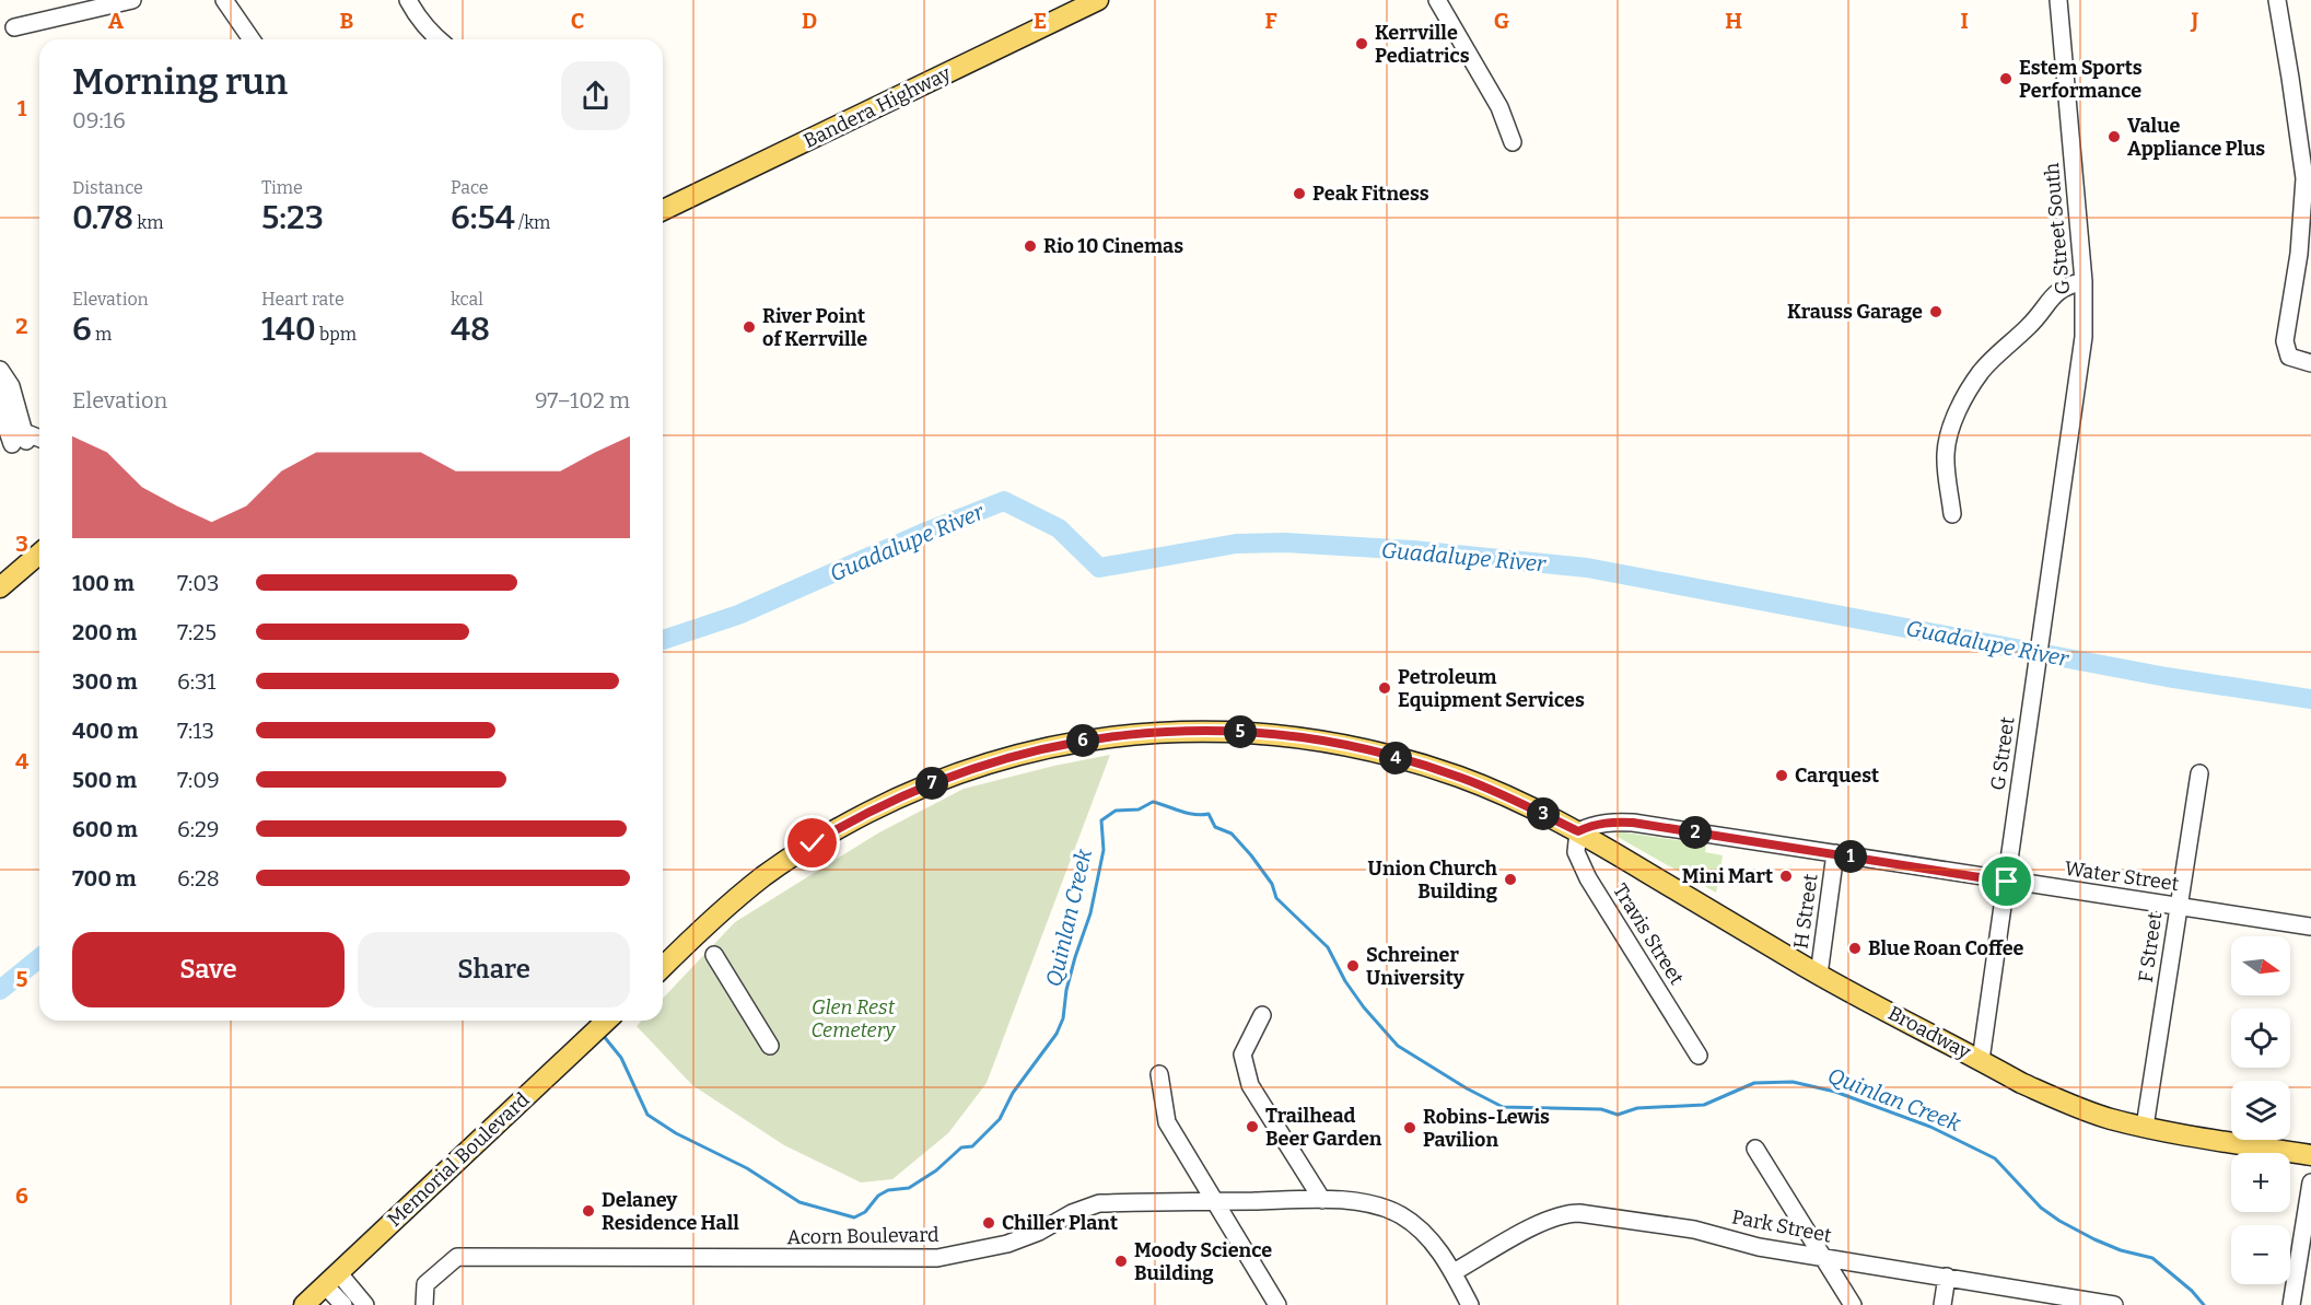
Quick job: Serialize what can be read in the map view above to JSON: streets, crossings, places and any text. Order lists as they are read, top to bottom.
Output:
{
  "streets": {
    "main road": ["Bandera Highway", "Broadway", "Memorial Boulevard"],
    "street": [
      "G Street South",
      "G Street",
      "Water Street",
      "H Street",
      "Travis Street",
      "F Street",
      "Park Street",
      "Acorn Boulevard"
    ]
  },
  "crossings": [
    ["G Street South", "G Street"],
    ["G Street", "Water Street"],
    ["G Street", "Broadway"],
    ["Water Street", "H Street"],
    ["Water Street", "Travis Street"],
    ["Water Street", "F Street"],
    ["Water Street", "Broadway"],
    ["H Street", "Broadway"],
    ["Travis Street", "Broadway"],
    ["F Street", "Broadway"],
    ["Park Street", "Acorn Boulevard"]
  ],
  "water": ["Guadalupe River", "Quinlan Creek"],
  "parks": ["Glen Rest Cemetery"],
  "places": [
    "Kerrville Pediatrics",
    "Estem Sports Performance",
    "Value Appliance Plus",
    "Peak Fitness",
    "Rio 10 Cinemas",
    "Krauss Garage",
    "River Point of Kerrville",
    "Petroleum Equipment Services",
    "Carquest",
    "Mini Mart",
    "Union Church Building",
    "Blue Roan Coffee",
    "Schreiner University",
    "Trailhead Beer Garden",
    "Robins-Lewis Pavilion",
    "Delaney Residence Hall",
    "Chiller Plant",
    "Moody Science Building"
  ],
  "north": "right",
  "page": {
    "heading": ["Morning run", "09:16"],
    "stats": [
      ["Distance", "0.78 km"],
      ["Time", "5:23"],
      ["Pace", "6:54 /km"],
      ["Elevation", "6 m"],
      ["Heart rate", "140 bpm"],
      ["kcal", "48"]
    ],
    "chart": ["Elevation", "97–102 m"],
    "list": [
      {
        "name": "100 m",
        "note": "7:03"
      },
      {
        "name": "200 m",
        "note": "7:25"
      },
      {
        "name": "300 m",
        "note": "6:31"
      },
      {
        "name": "400 m",
        "note": "7:13"
      },
      {
        "name": "500 m",
        "note": "7:09"
      },
      {
        "name": "600 m",
        "note": "6:29"
      },
      {
        "name": "700 m",
        "note": "6:28"
      }
    ],
    "pins": [
      "5",
      "6",
      "4",
      "7",
      "3",
      "2",
      "1"
    ],
    "buttons": ["Save", "Share"],
    "map_buttons": ["+", "−"]
  },
  "grid": {
    "columns": [
      "A",
      "B",
      "C",
      "D",
      "E",
      "F",
      "G",
      "H",
      "I",
      "J"
    ],
    "rows": [
      "1",
      "2",
      "3",
      "4",
      "5",
      "6"
    ]
  }
}
